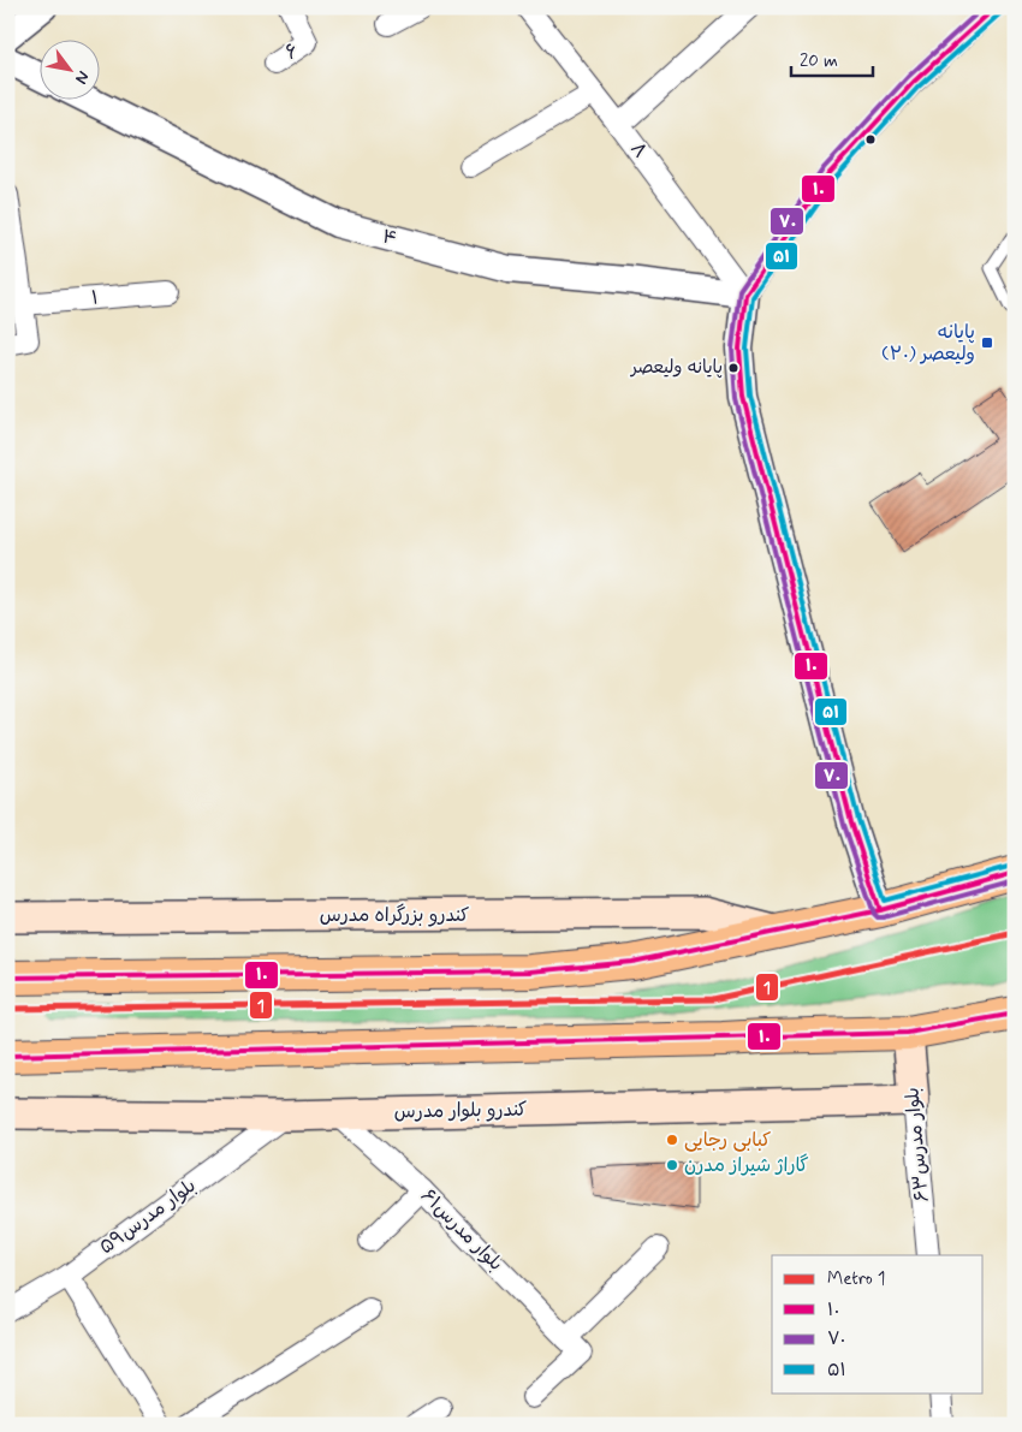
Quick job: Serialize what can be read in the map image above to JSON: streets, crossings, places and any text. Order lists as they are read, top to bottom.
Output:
{
  "streets": {
    "main road": ["کندرو بزرگراه مدرس", "کندرو بلوار مدرس", "بلوار مدرس۶۳"],
    "street": [
      "۶",
      "۸",
      "۴",
      "۱",
      "بلوار مدرس۵۹",
      "بلوار مدرس۶۱"
    ]
  },
  "crossings": [
    ["۸", "۴"],
    ["کندرو بلوار مدرس", "بلوار مدرس۶۳"],
    ["کندرو بلوار مدرس", "بلوار مدرس۵۹"],
    ["کندرو بلوار مدرس", "بلوار مدرس۶۱"]
  ],
  "places": {
    "transit": ["پایانه ولیعصر (۲۰)"],
    "other": ["پایانه ولیعصر", "کبابی رجایی", "گاراژ شیراز مدرن"]
  },
  "lines": [
    "transit line ۱۰",
    "transit line ۷۰",
    "transit line ۵۱",
    "metro line 1"
  ],
  "legend": [
    "Metro 1",
    "۱۰",
    "۷۰",
    "۵۱"
  ],
  "scale_bar": "20 m",
  "north": "bottom right"
}
